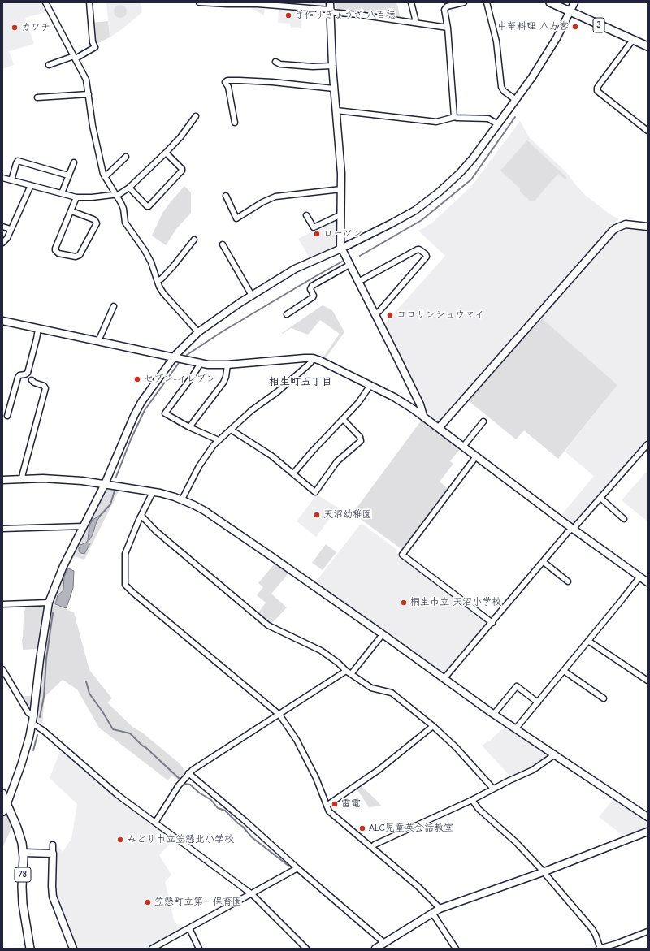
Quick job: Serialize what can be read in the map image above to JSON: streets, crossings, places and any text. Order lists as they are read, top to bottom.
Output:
{
  "streets": {
    "main road": ["3", "78"]
  },
  "districts": ["相生町五丁目"],
  "places": [
    "手作りぎょうざ 八百徳",
    "中華料理 八方客",
    "カワチ",
    "ローソン",
    "コロリンシュウマイ",
    "セブン-イレブン",
    "天沼幼稚園",
    "桐生市立 天沼小学校",
    "雷電",
    "ALC児童英会話教室",
    "みどり市立笠懸北小学校",
    "笠懸町立第一保育園"
  ]
}
